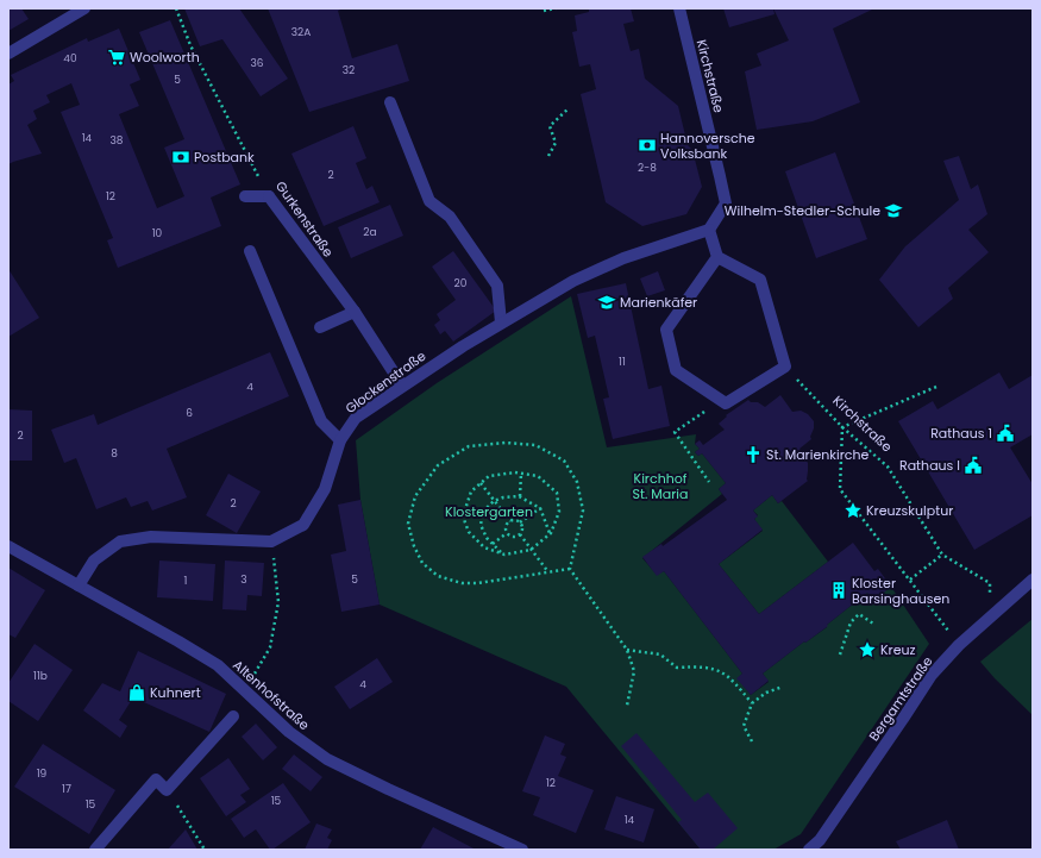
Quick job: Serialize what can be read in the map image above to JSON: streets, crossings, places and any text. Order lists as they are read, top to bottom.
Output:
{
  "streets": {
    "street": [
      "Kirchstraße",
      "Gurkenstraße",
      "Glockenstraße",
      "Altenhofstraße",
      "Bergamtstraße"
    ]
  },
  "crossings": [
    ["Kirchstraße", "Glockenstraße"],
    ["Kirchstraße", "Bergamtstraße"],
    ["Gurkenstraße", "Glockenstraße"]
  ],
  "parks": ["Kirchhof St. Maria", "Klostergarten"],
  "places": {
    "supermarket": ["Woolworth"],
    "bank": ["Hannoversche Volksbank", "Postbank"],
    "school or university": ["Wilhelm-Stedler-Schule", "Marienkäfer"],
    "public building": ["Rathaus 1", "Rathaus I"],
    "church": ["St. Marienkirche"],
    "place": ["Kreuzskulptur", "Kreuz"],
    "building": ["Kloster Barsinghausen"],
    "shop": ["Kuhnert"]
  },
  "house_numbers": [
    "32A",
    "40",
    "36",
    "32",
    "5",
    "14",
    "38",
    "2-8",
    "2",
    "12",
    "2a",
    "10",
    "20",
    "11",
    "4",
    "6",
    "2",
    "8",
    "2",
    "3",
    "5",
    "1",
    "11b",
    "4",
    "19",
    "12",
    "17",
    "15",
    "15",
    "14"
  ]
}
